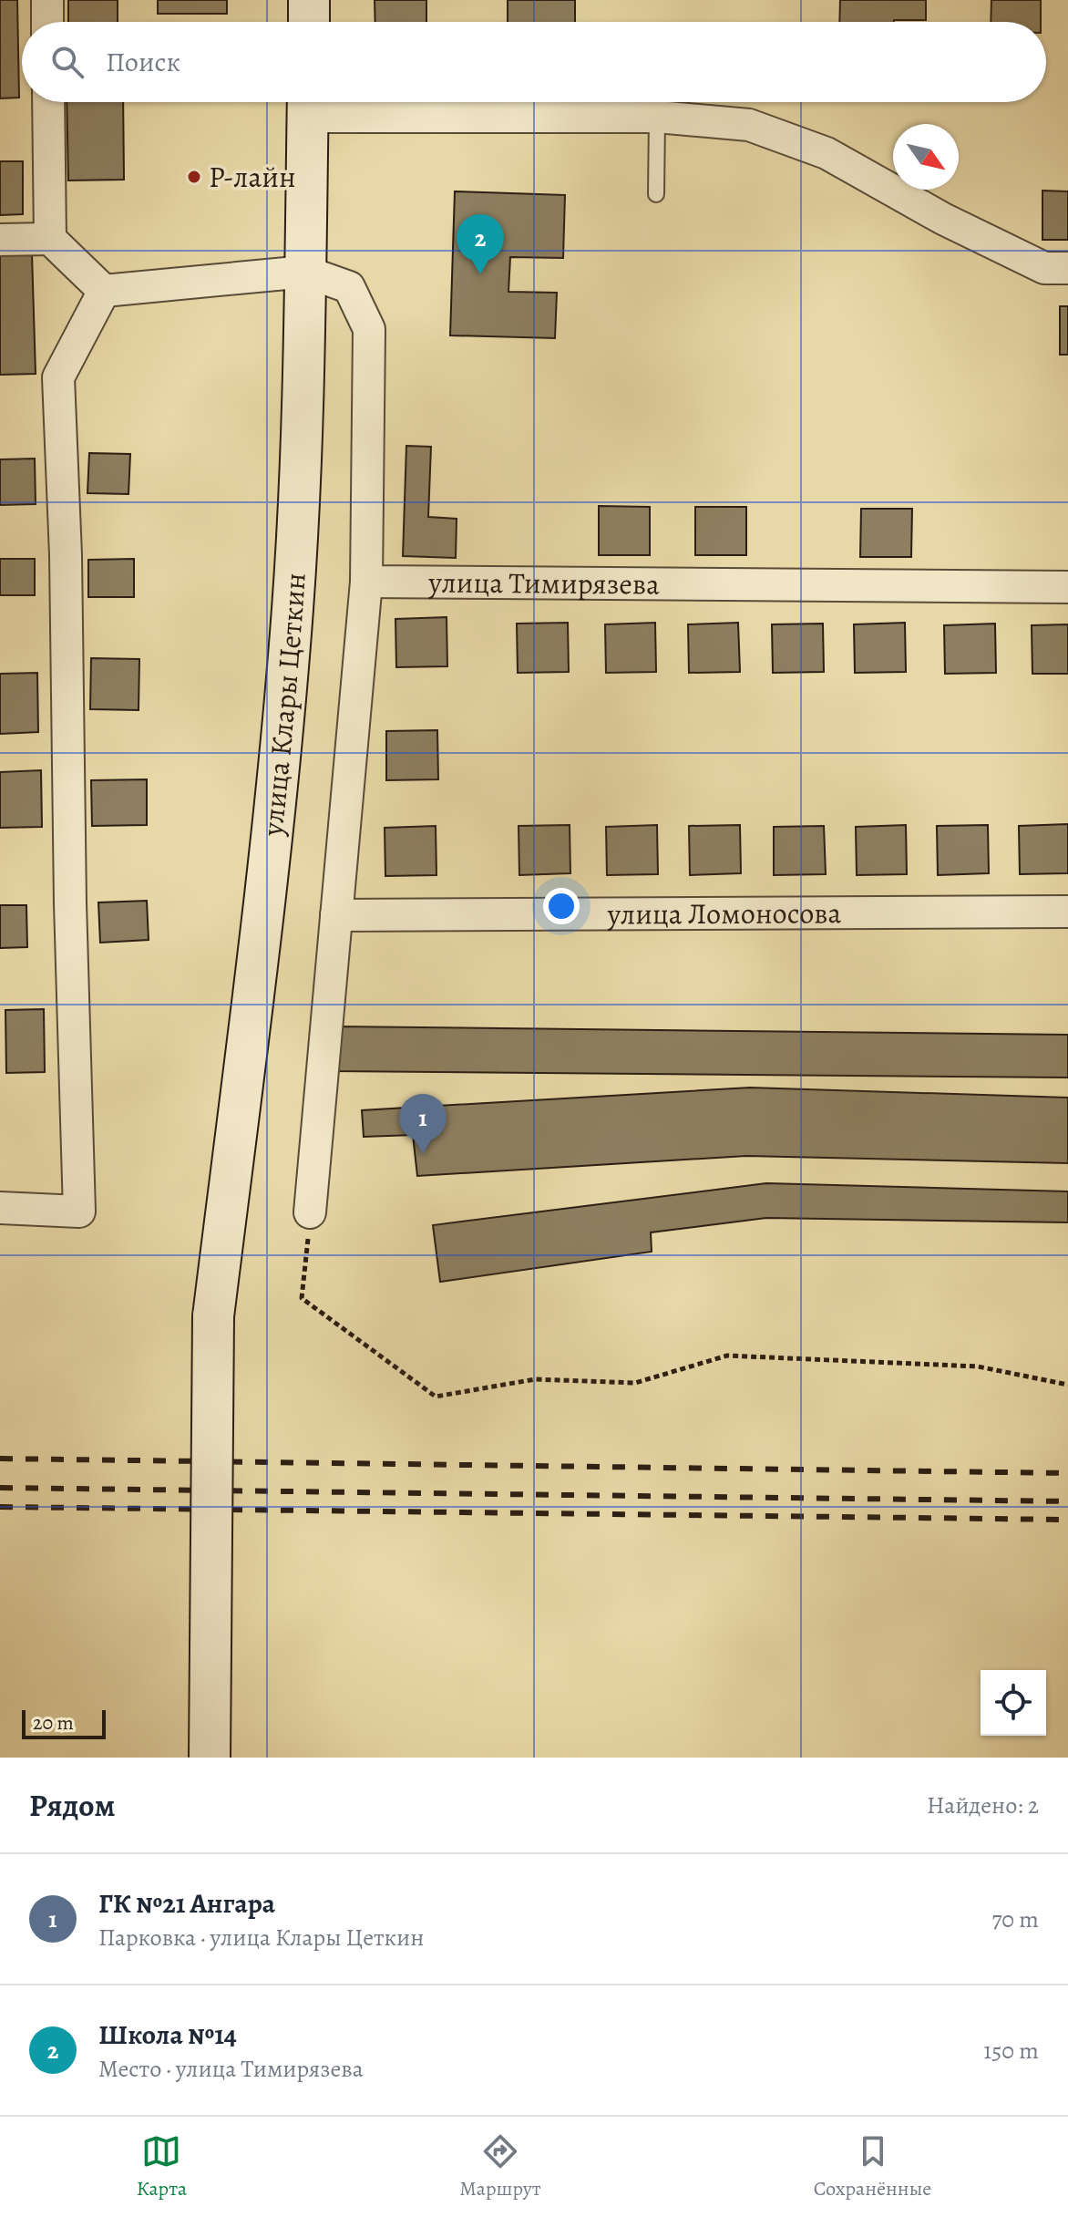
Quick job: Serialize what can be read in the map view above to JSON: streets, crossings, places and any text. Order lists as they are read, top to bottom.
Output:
{
  "streets": {
    "street": ["улица Тимирязева", "улица Клары Цеткин", "улица Ломоносова"]
  },
  "places": ["Р-лайн"],
  "scale_bar": "20 m",
  "north": "bottom right",
  "page": {
    "search": "Поиск",
    "pins": ["2", "1"],
    "scale": "20 m",
    "heading": ["Рядом", "Найдено: 2"],
    "list": [
      {
        "mark": "1",
        "name": "ГК №21 Ангара",
        "note": "Парковка · улица Клары Цеткин",
        "value": "70 m"
      },
      {
        "mark": "2",
        "name": "Школа №14",
        "note": "Место · улица Тимирязева",
        "value": "150 m"
      }
    ],
    "nav": ["Карта", "Маршрут", "Сохранённые"]
  }
}
